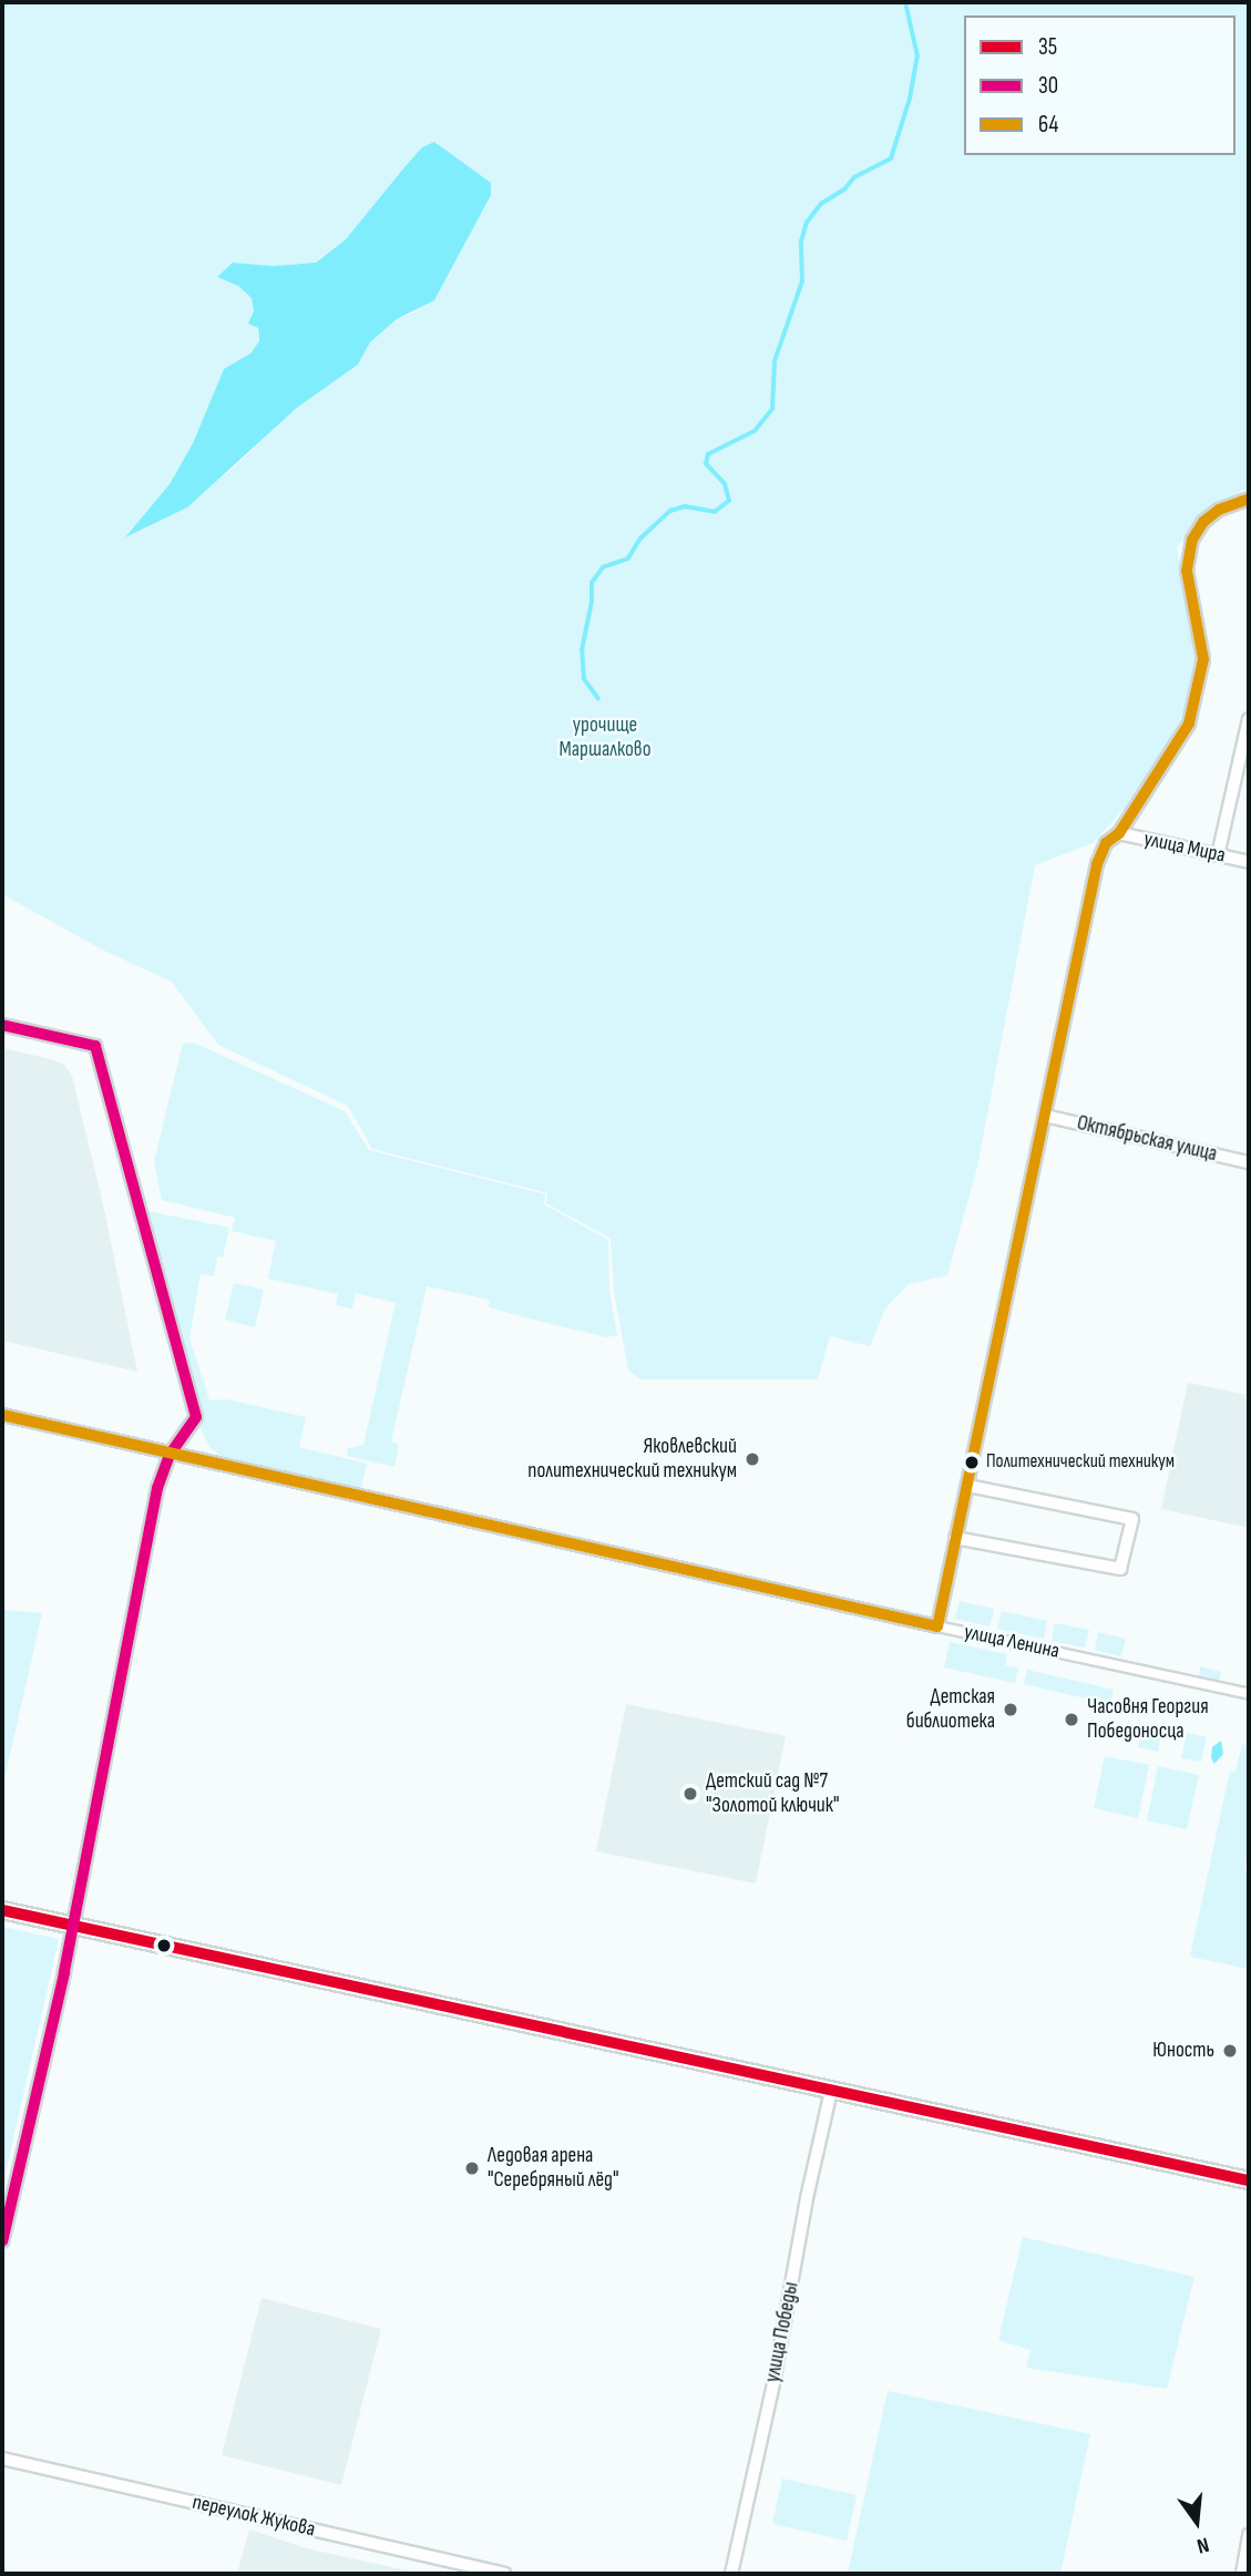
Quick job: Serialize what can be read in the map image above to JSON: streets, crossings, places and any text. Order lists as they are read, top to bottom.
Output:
{
  "streets": {
    "street": [
      "улица Мира",
      "Октябрьская улица",
      "улица Ленина",
      "улица Победы",
      "переулок Жукова"
    ]
  },
  "parks": ["урочище Маршалково"],
  "places": [
    "Яковлевский политехнический техникум",
    "Политехнический техникум",
    "Детская библиотека",
    "Часовня Георгия Победоносца",
    "Детский сад №7 \"Золотой ключик\"",
    "Юность",
    "Ледовая арена \"Серебряный лёд\""
  ],
  "lines": ["transit line 64", "transit line 30", "transit line 35"],
  "legend": ["35", "30", "64"],
  "north": "bottom"
}
